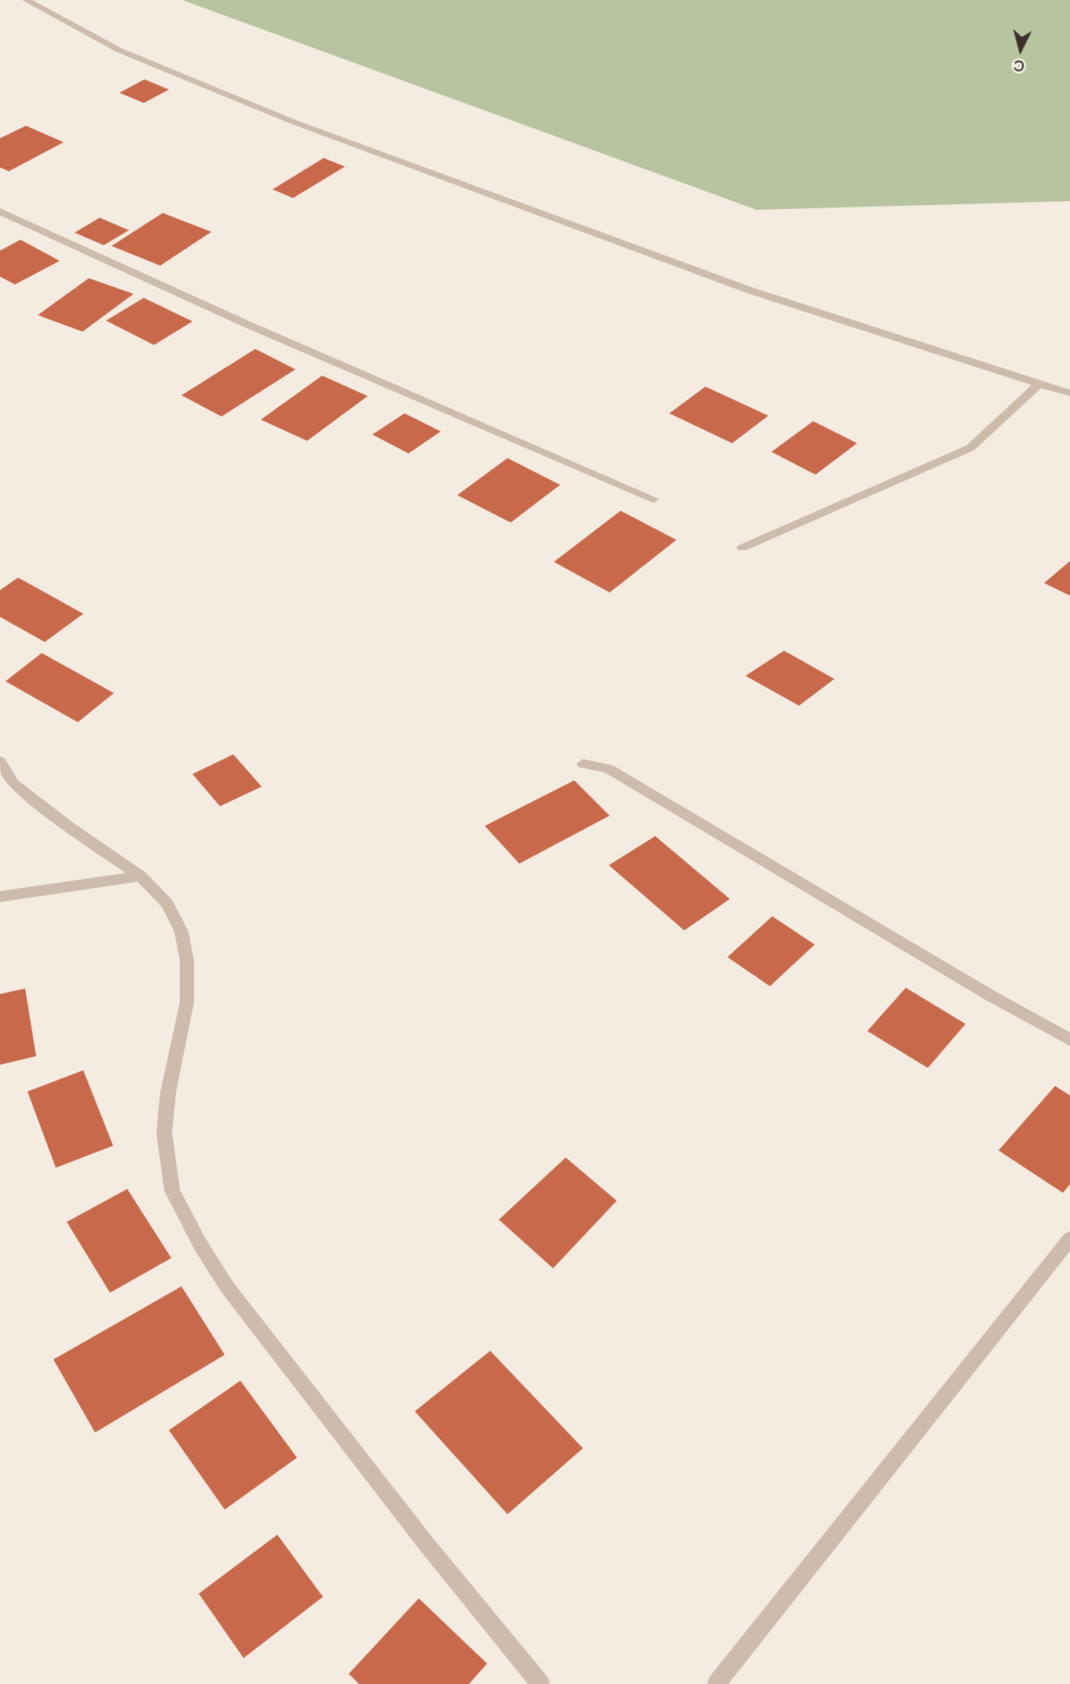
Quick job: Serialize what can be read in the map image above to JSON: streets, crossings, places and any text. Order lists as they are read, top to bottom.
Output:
{
  "north": "bottom"
}
